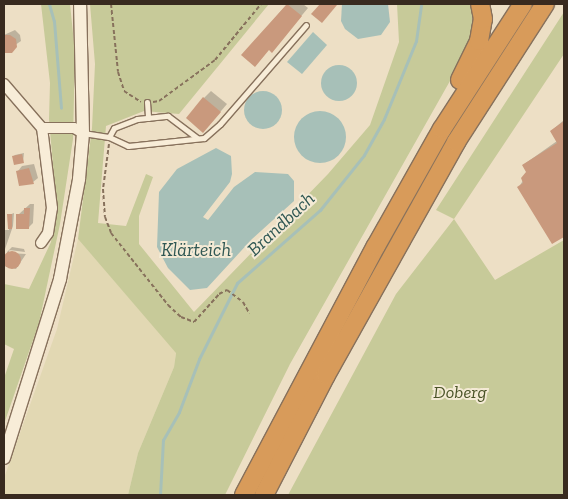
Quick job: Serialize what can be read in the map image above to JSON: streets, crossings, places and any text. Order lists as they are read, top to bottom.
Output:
{
  "water": ["Brandbach", "Klärteich"],
  "parks": ["Doberg"]
}
